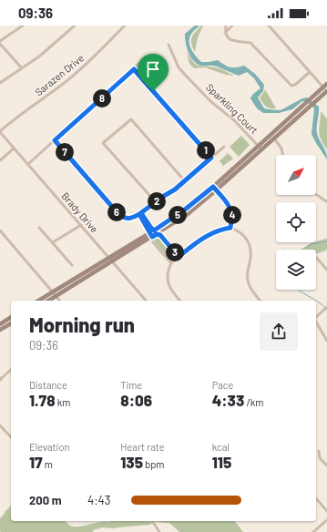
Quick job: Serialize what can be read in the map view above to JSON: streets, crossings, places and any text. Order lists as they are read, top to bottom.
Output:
{
  "streets": {
    "street": ["Sarazen Drive", "Sparkling Court", "Brady Drive"]
  },
  "crossings": [
    ["Sarazen Drive", "Brady Drive"]
  ],
  "north": "top right",
  "page": {
    "status": "09:36",
    "pins": [
      "8",
      "1",
      "7",
      "2",
      "6",
      "4",
      "5",
      "3"
    ],
    "heading": ["Morning run", "09:36"],
    "stats": [
      ["Distance", "1.78 km"],
      ["Time", "8:06"],
      ["Pace", "4:33 /km"],
      ["Elevation", "17 m"],
      ["Heart rate", "135 bpm"],
      ["kcal", "115"]
    ],
    "list": [
      {
        "name": "200 m",
        "note": "4:43"
      }
    ]
  }
}
